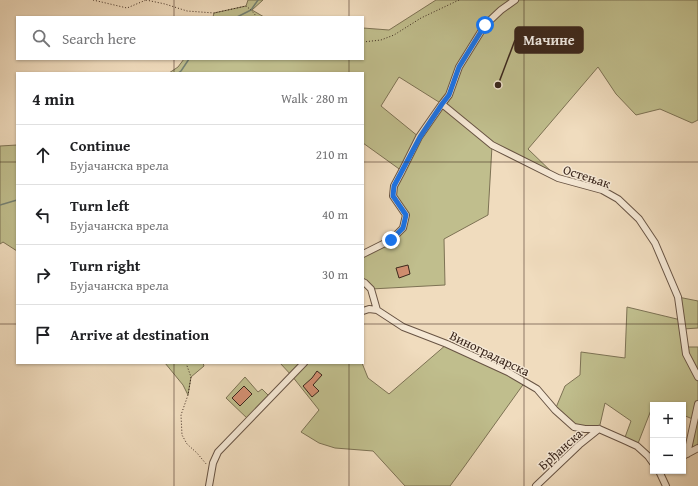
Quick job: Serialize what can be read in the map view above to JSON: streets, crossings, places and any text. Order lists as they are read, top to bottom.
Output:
{
  "streets": {
    "street": ["Остењак", "Виноградарска", "Брђанска"]
  },
  "crossings": [
    ["Виноградарска", "Брђанска"]
  ],
  "places": ["Мачине"],
  "page": {
    "search": "Search here",
    "heading": ["4 min", "Walk · 280 m"],
    "list": [
      ["Continue", "Бујачанска врела", "210 m"],
      ["Turn left", "Бујачанска врела", "40 m"],
      ["Turn right", "Бујачанска врела", "30 m"],
      "Arrive at destination"
    ],
    "map_buttons": ["+", "−"]
  }
}
